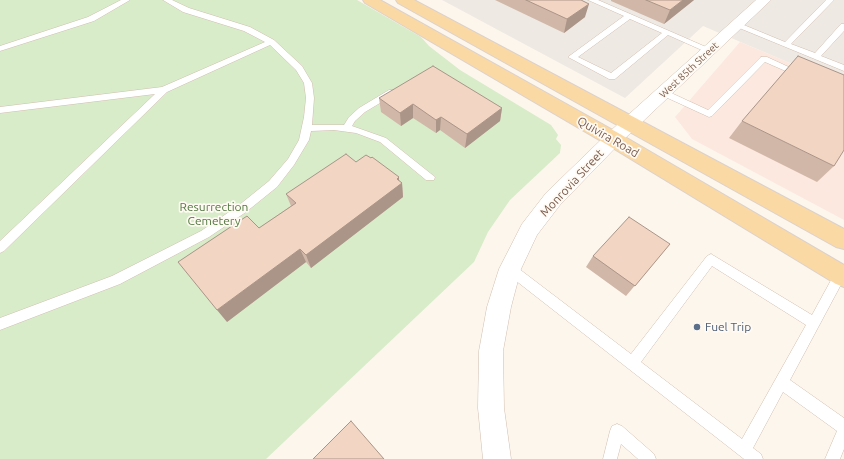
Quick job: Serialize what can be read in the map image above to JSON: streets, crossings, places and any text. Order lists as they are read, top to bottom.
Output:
{
  "streets": {
    "main road": ["Quivira Road"],
    "street": ["West 85th Street", "Monrovia Street"]
  },
  "crossings": [
    ["West 85th Street", "Quivira Road"],
    ["West 85th Street", "Monrovia Street"],
    ["Quivira Road", "Monrovia Street"]
  ],
  "parks": ["Resurrection Cemetery"],
  "places": ["Fuel Trip"]
}
